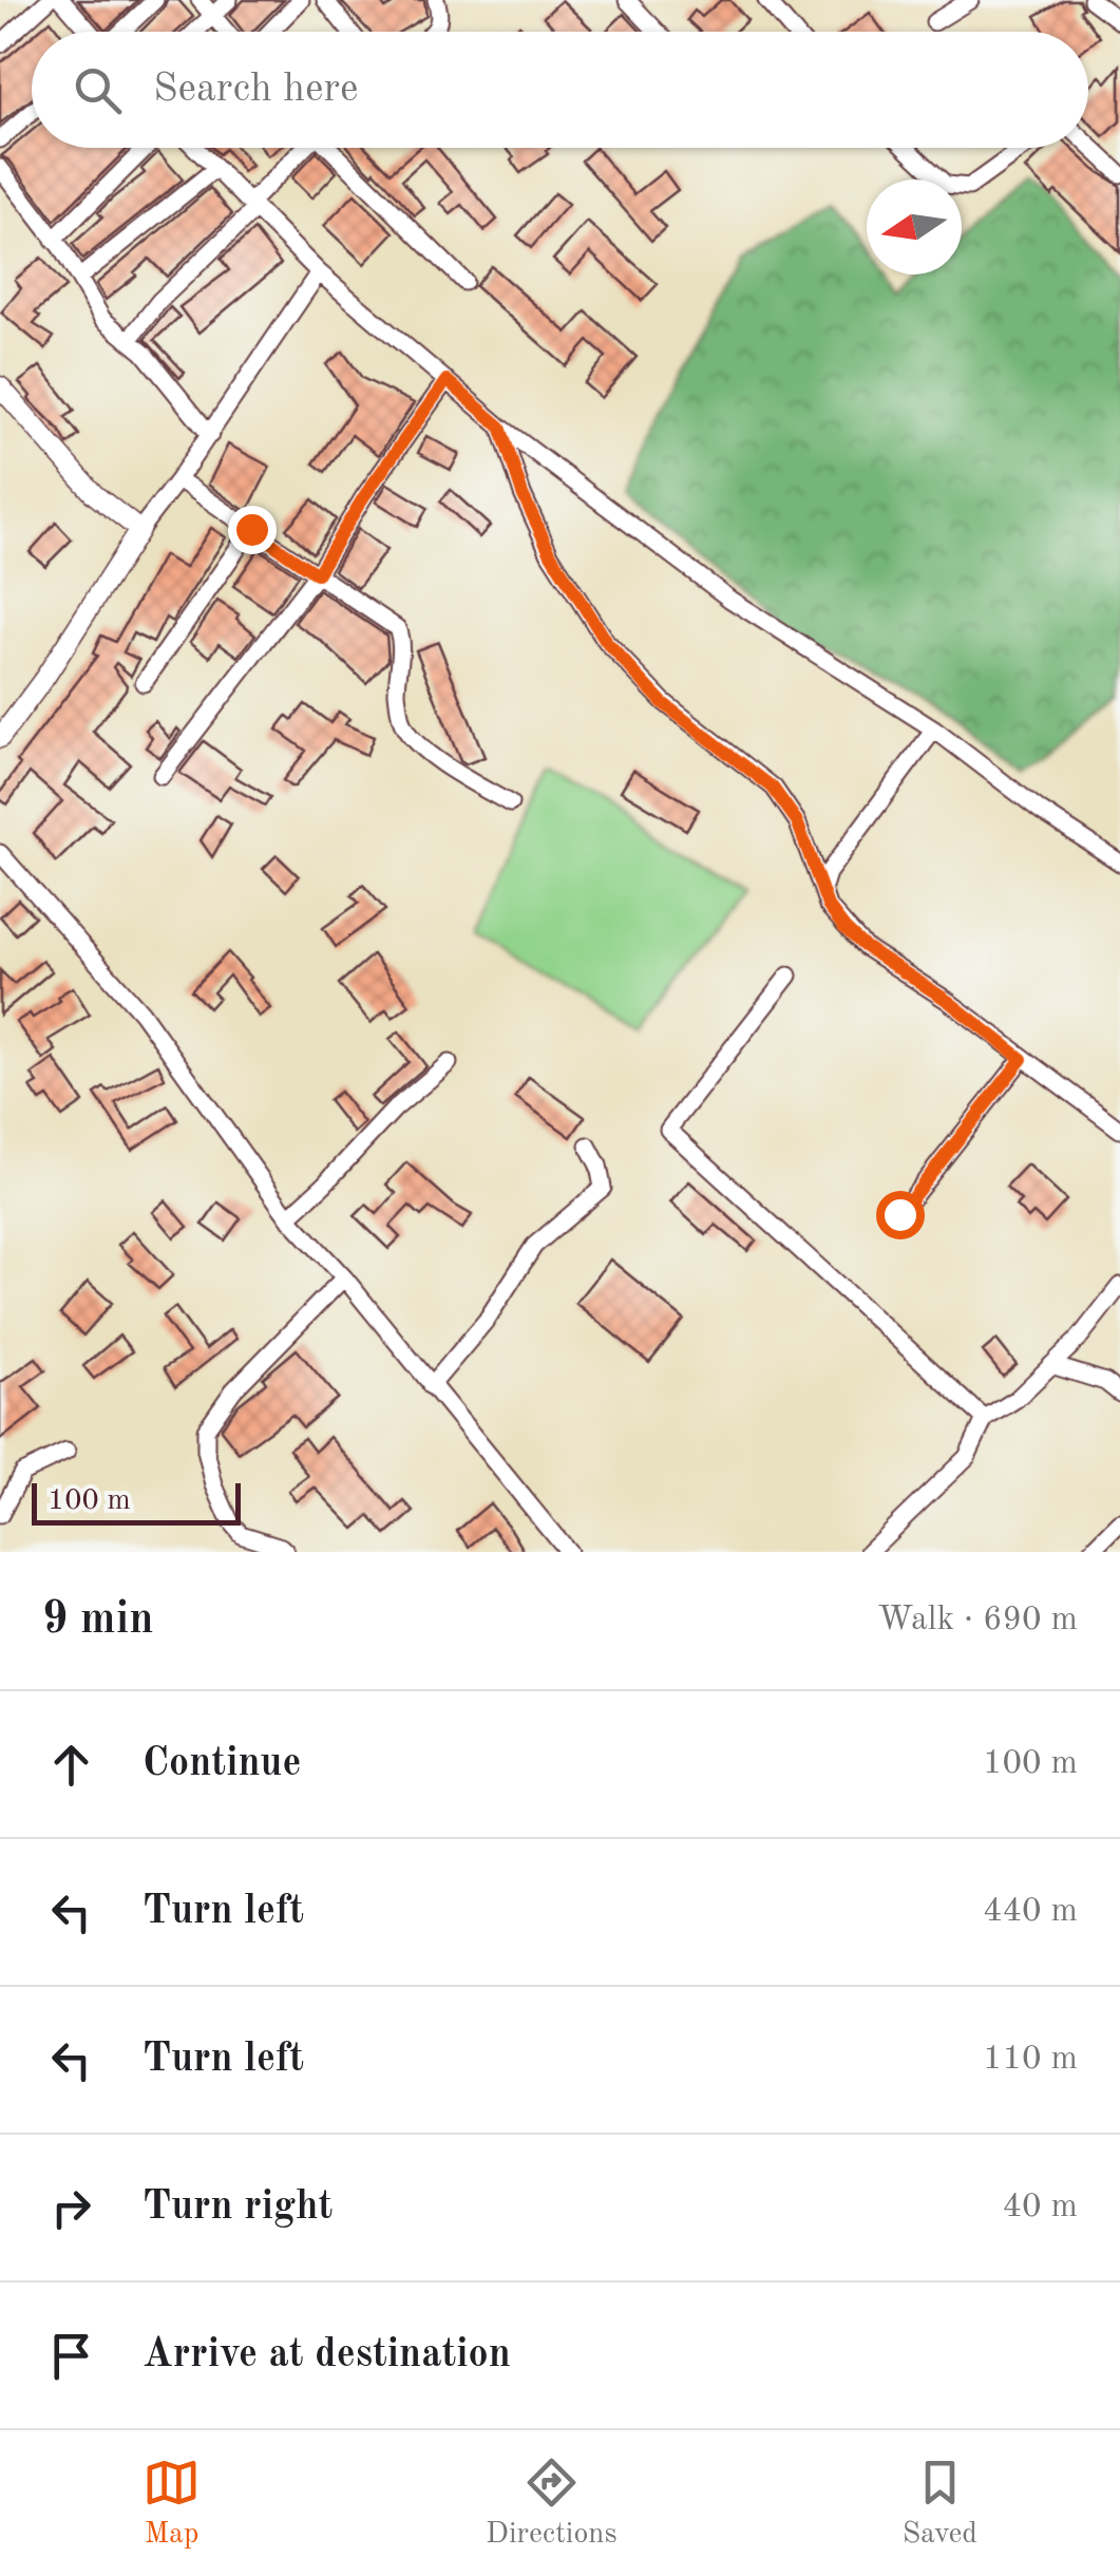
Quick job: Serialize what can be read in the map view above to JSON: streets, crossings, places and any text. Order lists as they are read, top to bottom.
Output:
{
  "scale_bar": "100 m",
  "north": "left",
  "page": {
    "search": "Search here",
    "scale": "100 m",
    "heading": ["9 min", "Walk · 690 m"],
    "list": [
      ["Continue", "100 m"],
      ["Turn left", "440 m"],
      ["Turn left", "110 m"],
      ["Turn right", "40 m"],
      "Arrive at destination"
    ],
    "nav": ["Map", "Directions", "Saved"]
  }
}
